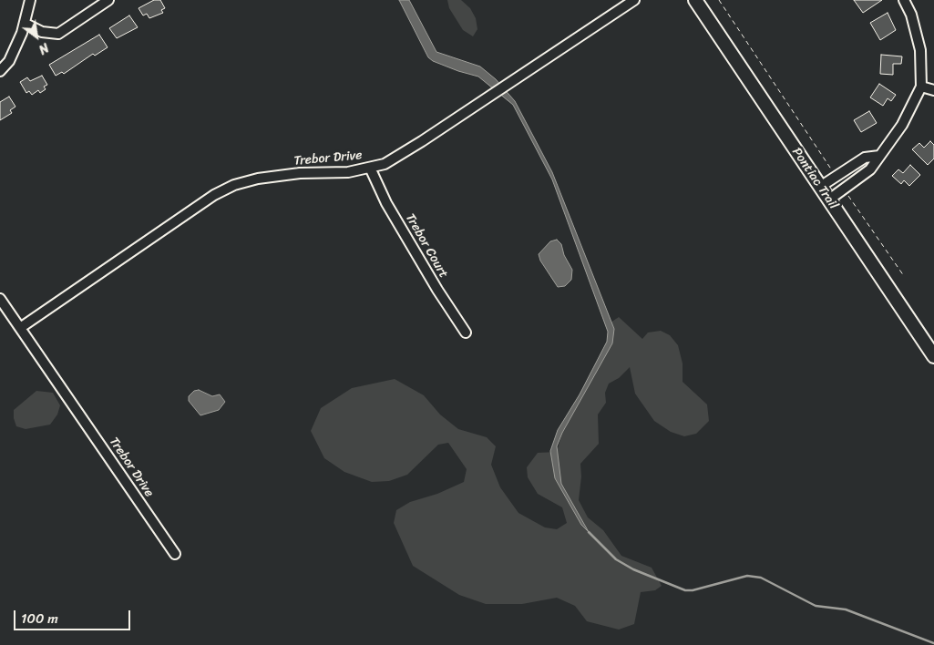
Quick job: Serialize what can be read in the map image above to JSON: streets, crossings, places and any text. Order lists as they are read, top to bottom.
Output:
{
  "streets": {
    "main road": ["Pontiac Trail"],
    "street": ["Trebor Drive", "Trebor Court"]
  },
  "crossings": [
    ["Trebor Drive", "Trebor Court"]
  ],
  "scale_bar": "100 m",
  "north": "bottom right"
}
